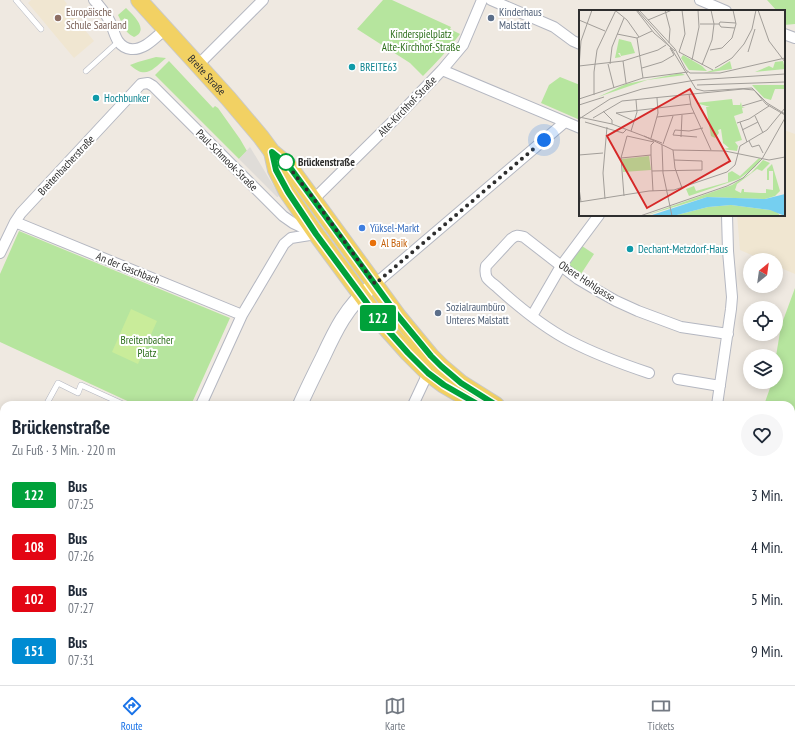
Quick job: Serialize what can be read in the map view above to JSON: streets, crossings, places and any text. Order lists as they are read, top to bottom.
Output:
{
  "streets": {
    "main road": ["Breite Straße"],
    "street": [
      "Alte-Kirchhof-Straße",
      "Paul-Schmook-Straße",
      "Breitenbacherstraße",
      "An der Gaschbach",
      "Obere Hohlgasse"
    ]
  },
  "crossings": [
    ["Breite Straße", "Alte-Kirchhof-Straße"],
    ["Breite Straße", "Paul-Schmook-Straße"],
    ["Paul-Schmook-Straße", "Breitenbacherstraße"],
    ["Breitenbacherstraße", "An der Gaschbach"]
  ],
  "parks": ["Kinderspielplatz Alte-Kirchhof-Straße", "Breitenbacher Platz"],
  "places": [
    "Europäische Schule Saarland",
    "Kinderhaus Malstatt",
    "BREITE63",
    "Hochbunker",
    "Brückenstraße",
    "Yüksel-Markt",
    "Al Baik",
    "Dechant-Metzdorf-Haus",
    "Sozialraumbüro Unteres Malstatt"
  ],
  "lines": ["bus line 122"],
  "north": "top right",
  "page": {
    "on_map": "122",
    "heading": ["Brückenstraße", "Zu Fuß · 3 Min. · 220 m"],
    "list": [
      {
        "mark": "122",
        "name": "Bus",
        "note": "07:25",
        "value": "3 Min."
      },
      {
        "mark": "108",
        "name": "Bus",
        "note": "07:26",
        "value": "4 Min."
      },
      {
        "mark": "102",
        "name": "Bus",
        "note": "07:27",
        "value": "5 Min."
      },
      {
        "mark": "151",
        "name": "Bus",
        "note": "07:31",
        "value": "9 Min."
      }
    ],
    "tabs": ["Route", "Karte", "Tickets"]
  }
}
